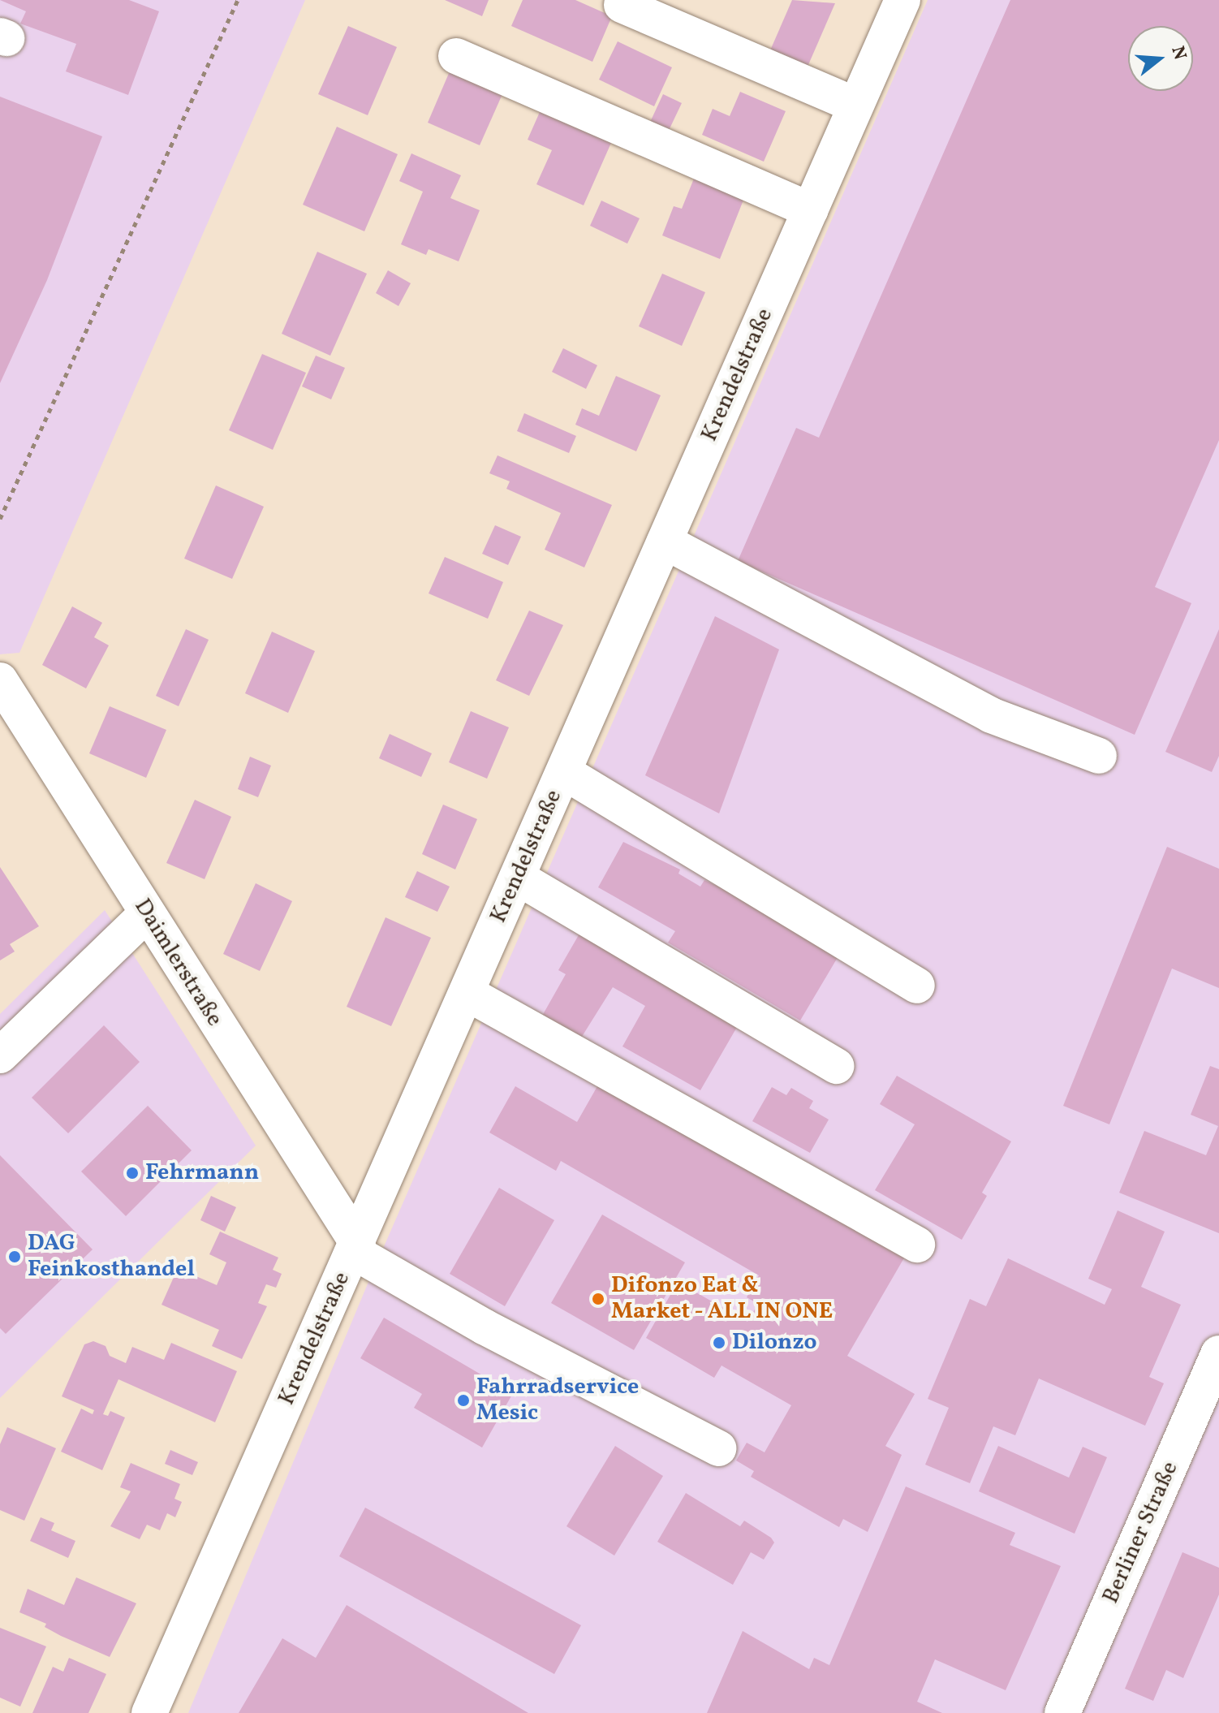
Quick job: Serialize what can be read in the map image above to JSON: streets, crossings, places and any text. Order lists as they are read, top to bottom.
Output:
{
  "streets": {
    "street": ["Krendelstraße", "Daimlerstraße", "Berliner Straße"]
  },
  "crossings": [
    ["Krendelstraße", "Daimlerstraße"]
  ],
  "places": [
    "Fehrmann",
    "DAG Feinkosthandel",
    "Difonzo Eat & Market - ALL IN ONE",
    "Dilonzo",
    "Fahrradservice Mesic"
  ],
  "north": "right"
}
